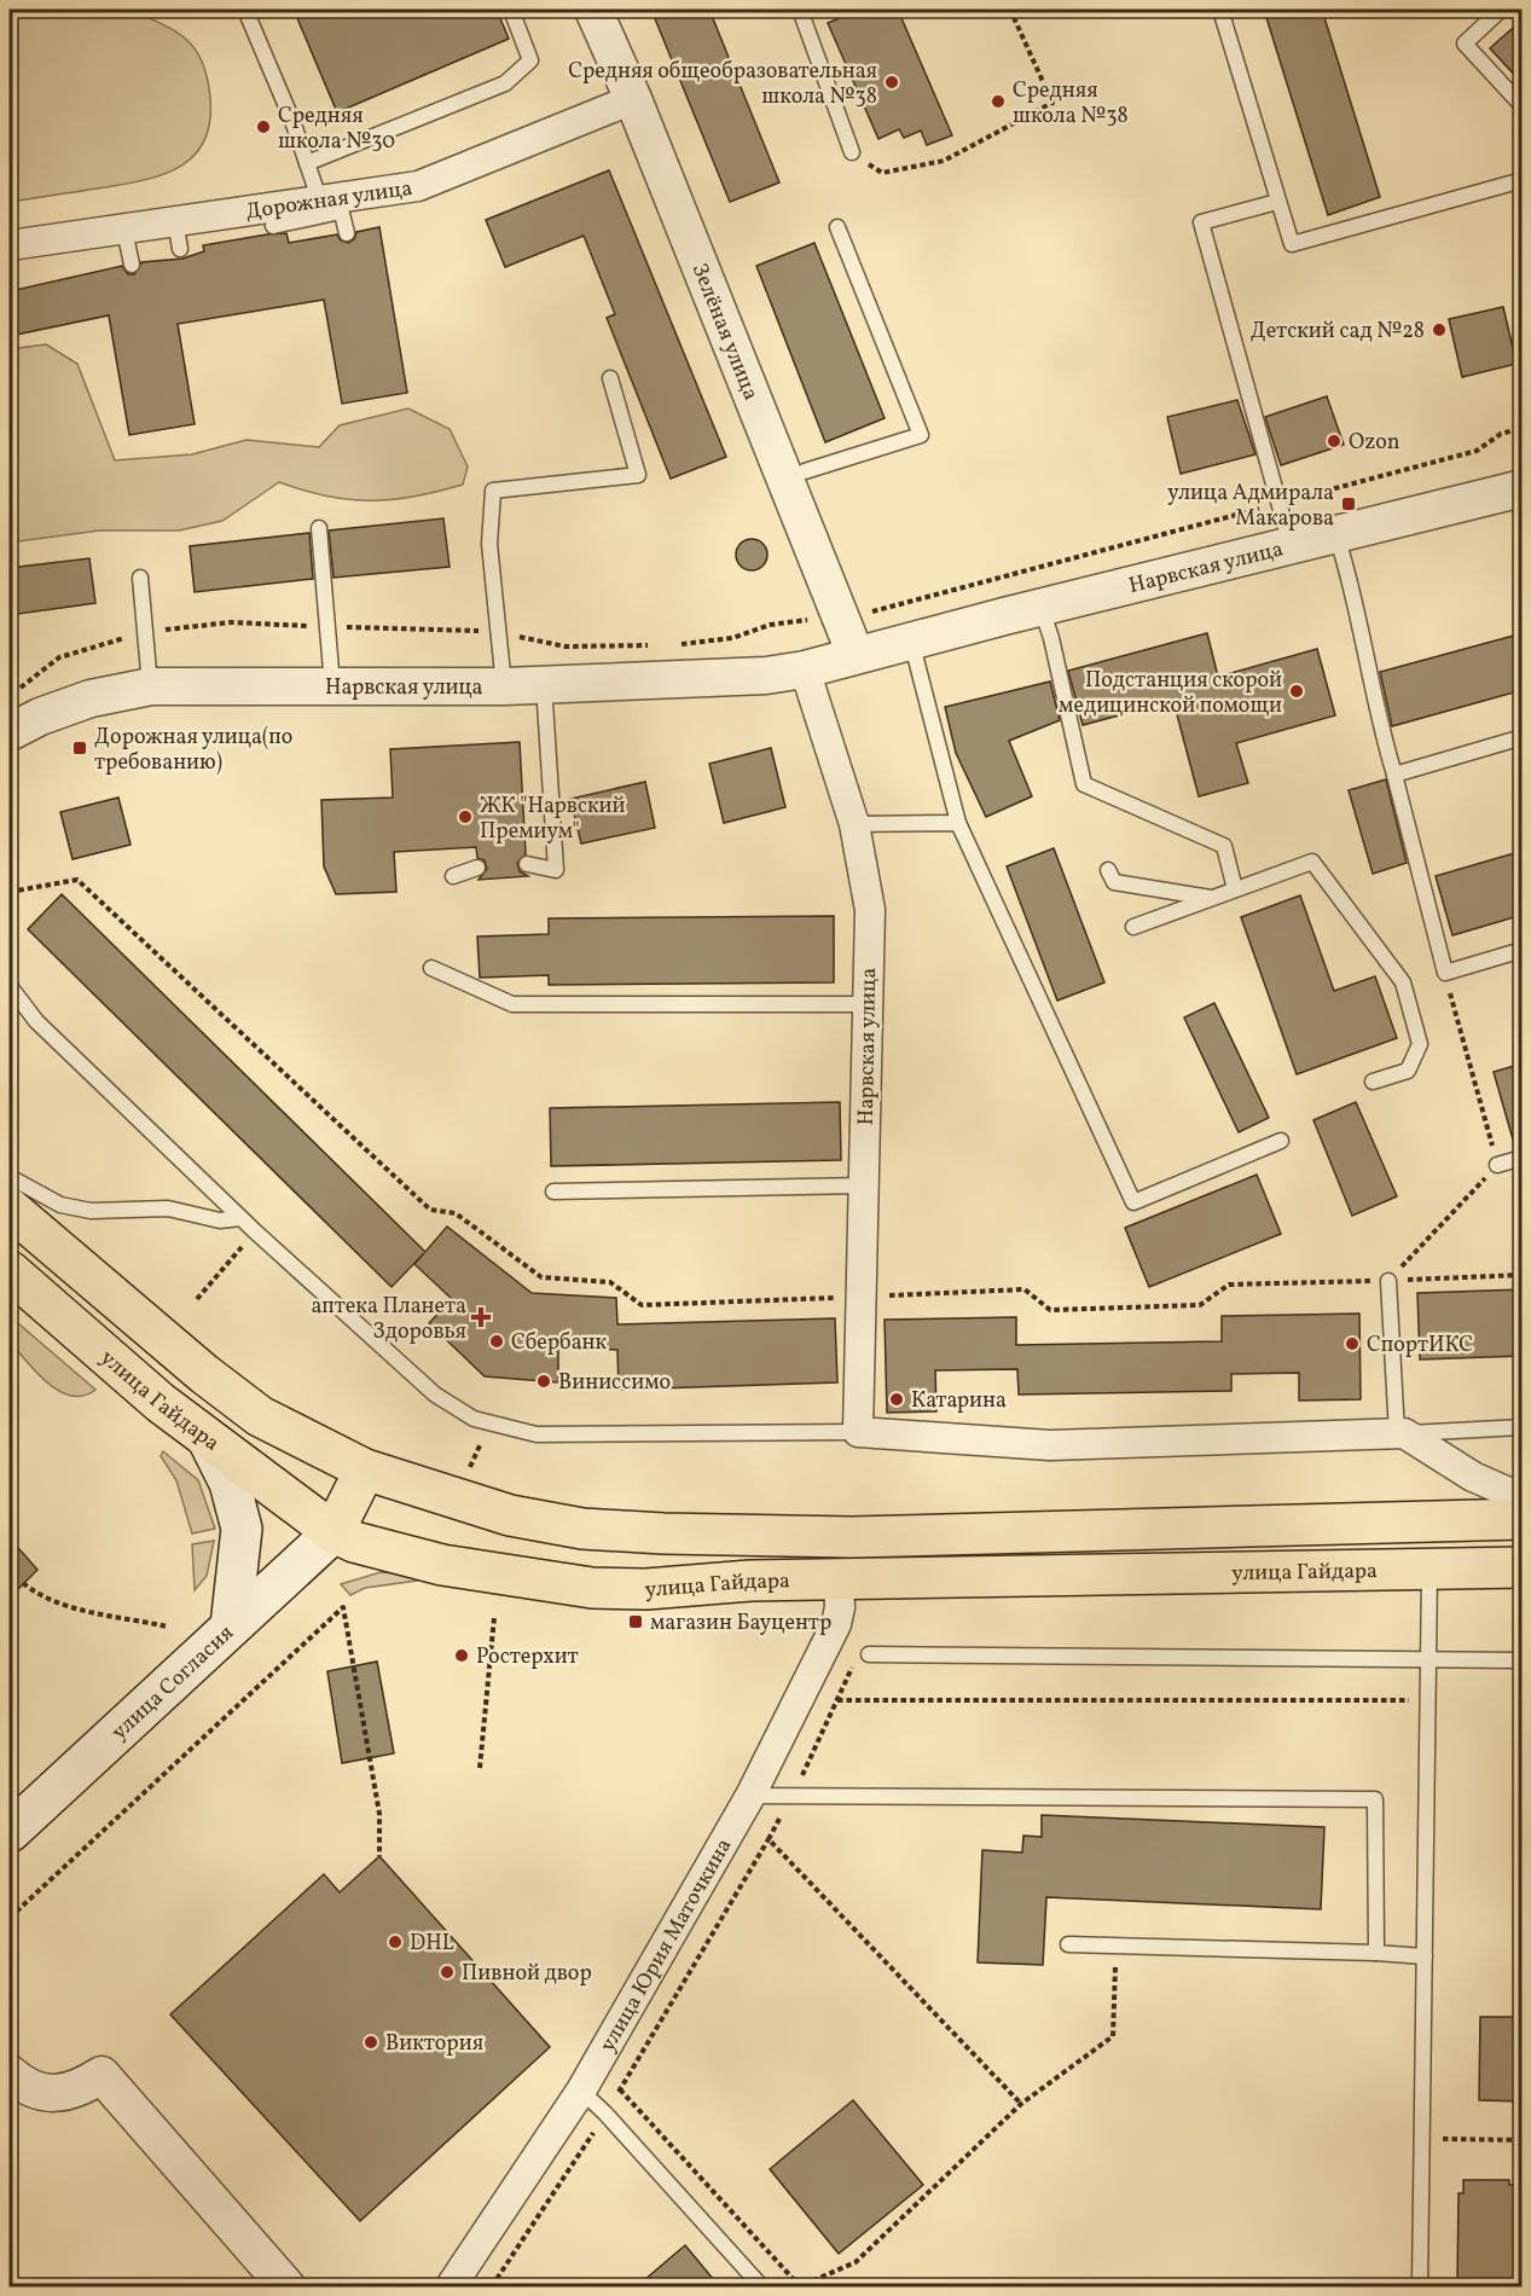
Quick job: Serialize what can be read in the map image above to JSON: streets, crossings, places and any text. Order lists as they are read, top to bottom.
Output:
{
  "streets": {
    "main road": ["улица Гайдара", "улица Согласия"],
    "street": [
      "Дорожная улица",
      "Зелёная улица",
      "Нарвская улица",
      "улица Юрия Маточкина"
    ]
  },
  "crossings": [
    ["Дорожная улица", "Зелёная улица"],
    ["Зелёная улица", "Нарвская улица"],
    ["улица Гайдара", "улица Согласия"],
    ["улица Гайдара", "улица Юрия Маточкина"]
  ],
  "places": {
    "other": [
      "Средняя общеобразовательная школа №38",
      "Средняя школа №38",
      "Средняя школа №30",
      "Детский сад №28",
      "Ozon",
      "Подстанция скорой медицинской помощи",
      "ЖК \"Нарвский Премиум\"",
      "Сбербанк",
      "СпортИКС",
      "Виниссимо",
      "Катарина",
      "Ростерхит",
      "DHL",
      "Пивной двор",
      "Виктория"
    ],
    "transit": ["улица Адмирала Макарова", "Дорожная улица(по требованию)", "магазин Бауцентр"],
    "health": ["аптека Планета Здоровья"]
  }
}
